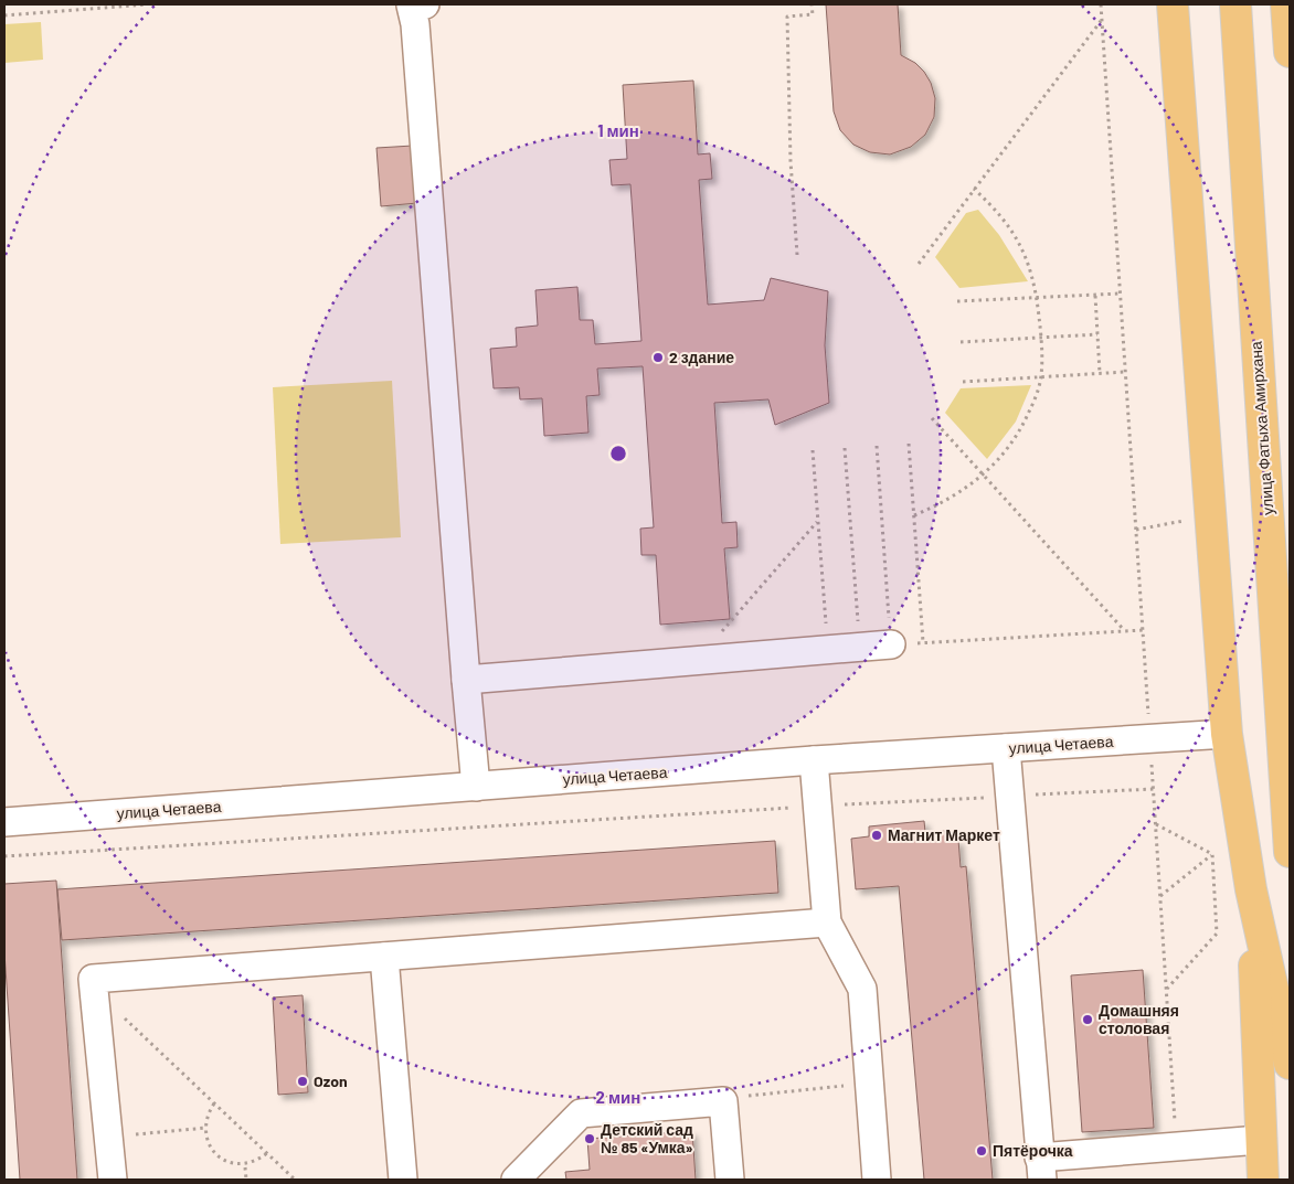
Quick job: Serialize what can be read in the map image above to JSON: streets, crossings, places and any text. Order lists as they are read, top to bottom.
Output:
{
  "streets": {
    "main road": ["улица Фатыха Амирхана"],
    "street": ["улица Четаева"]
  },
  "places": [
    "2 здание",
    "Магнит Маркет",
    "Домашняя столовая",
    "Ozon",
    "Детский сад № 85 «Умка»",
    "Пятёрочка"
  ],
  "rings": ["1 мин", "2 мин"]
}
